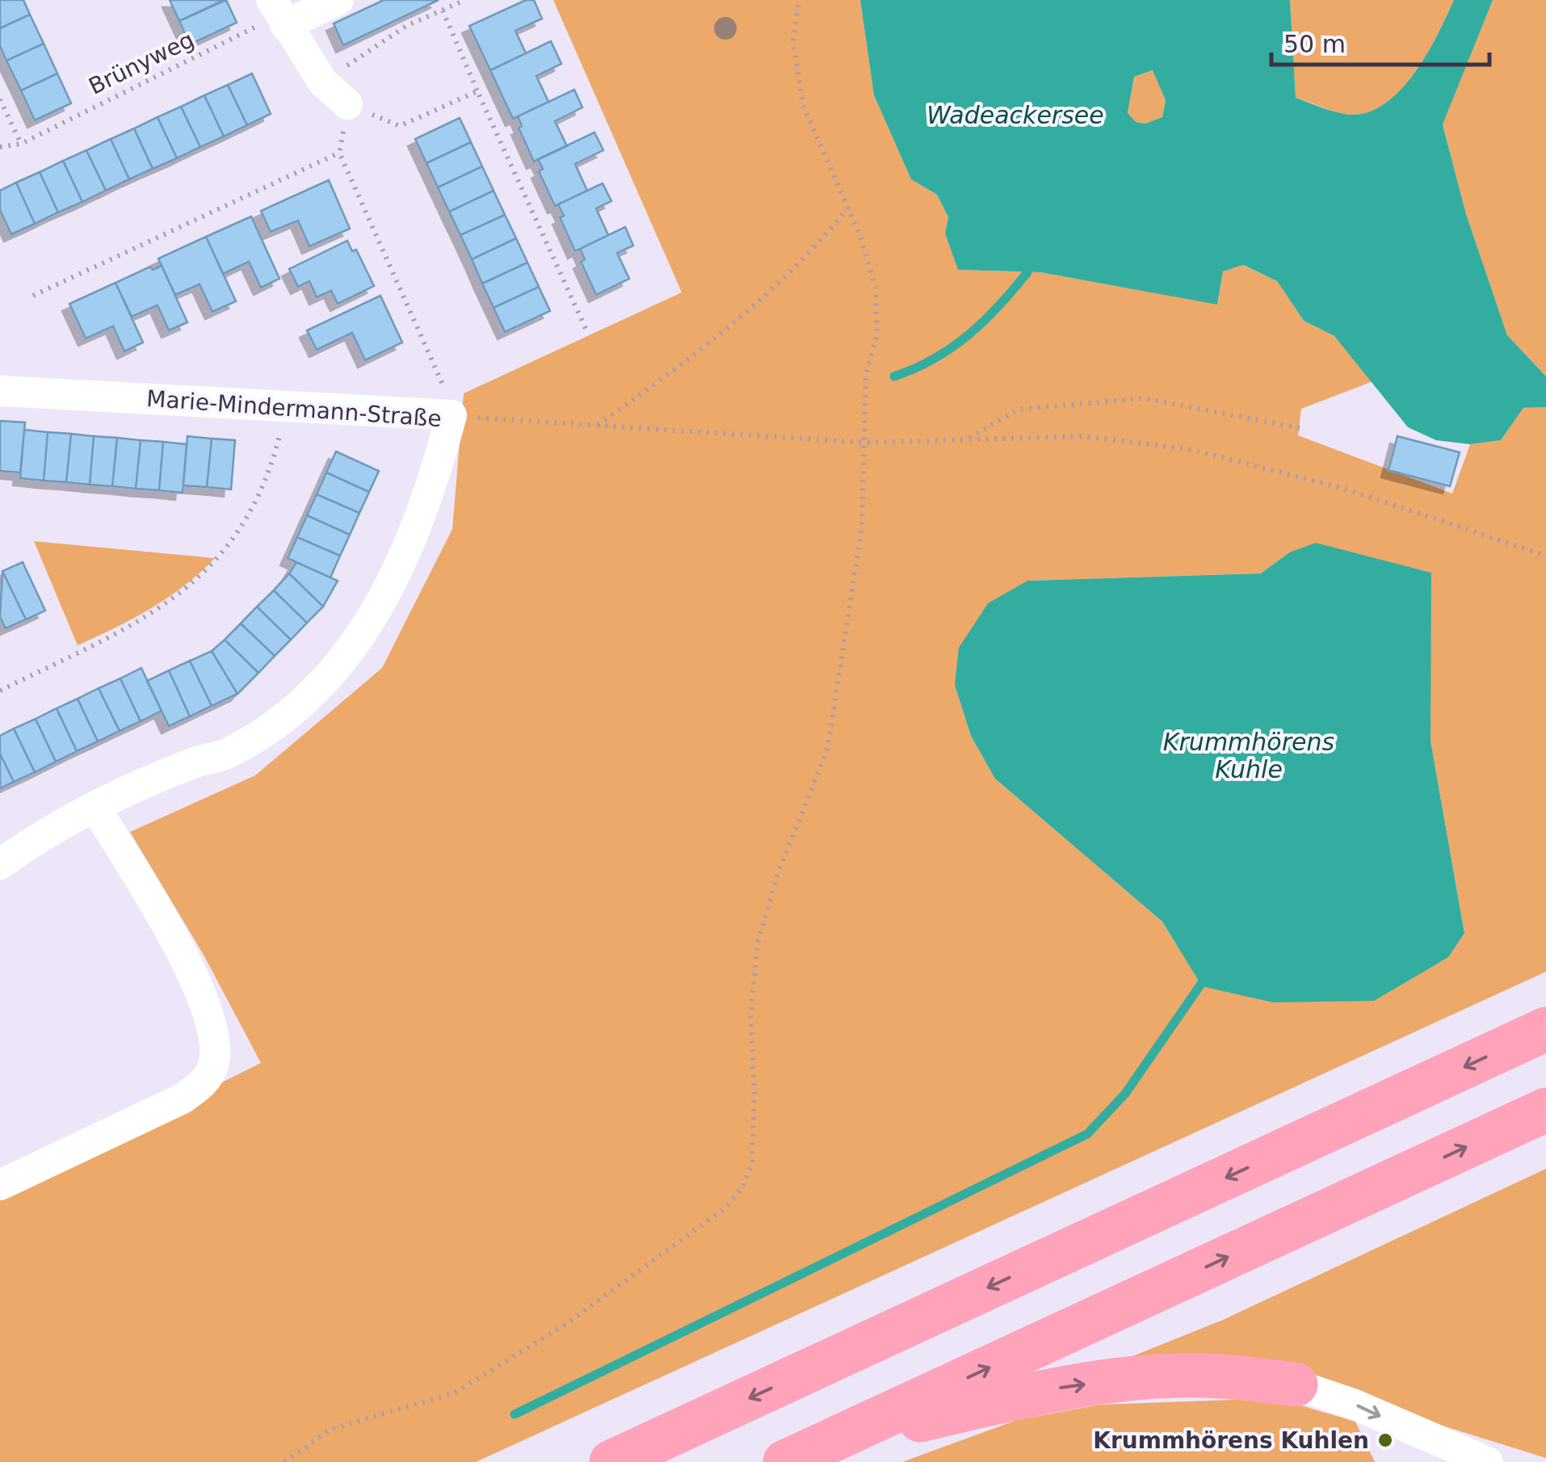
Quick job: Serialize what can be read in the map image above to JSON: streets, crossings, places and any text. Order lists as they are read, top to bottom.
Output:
{
  "streets": {
    "street": ["Marie-Mindermann-Straße"],
    "path": ["Brünyweg"]
  },
  "water": ["Wadeackersee", "Krummhörens Kuhle"],
  "places": ["Krummhörens Kuhlen"],
  "scale_bar": "50 m"
}
